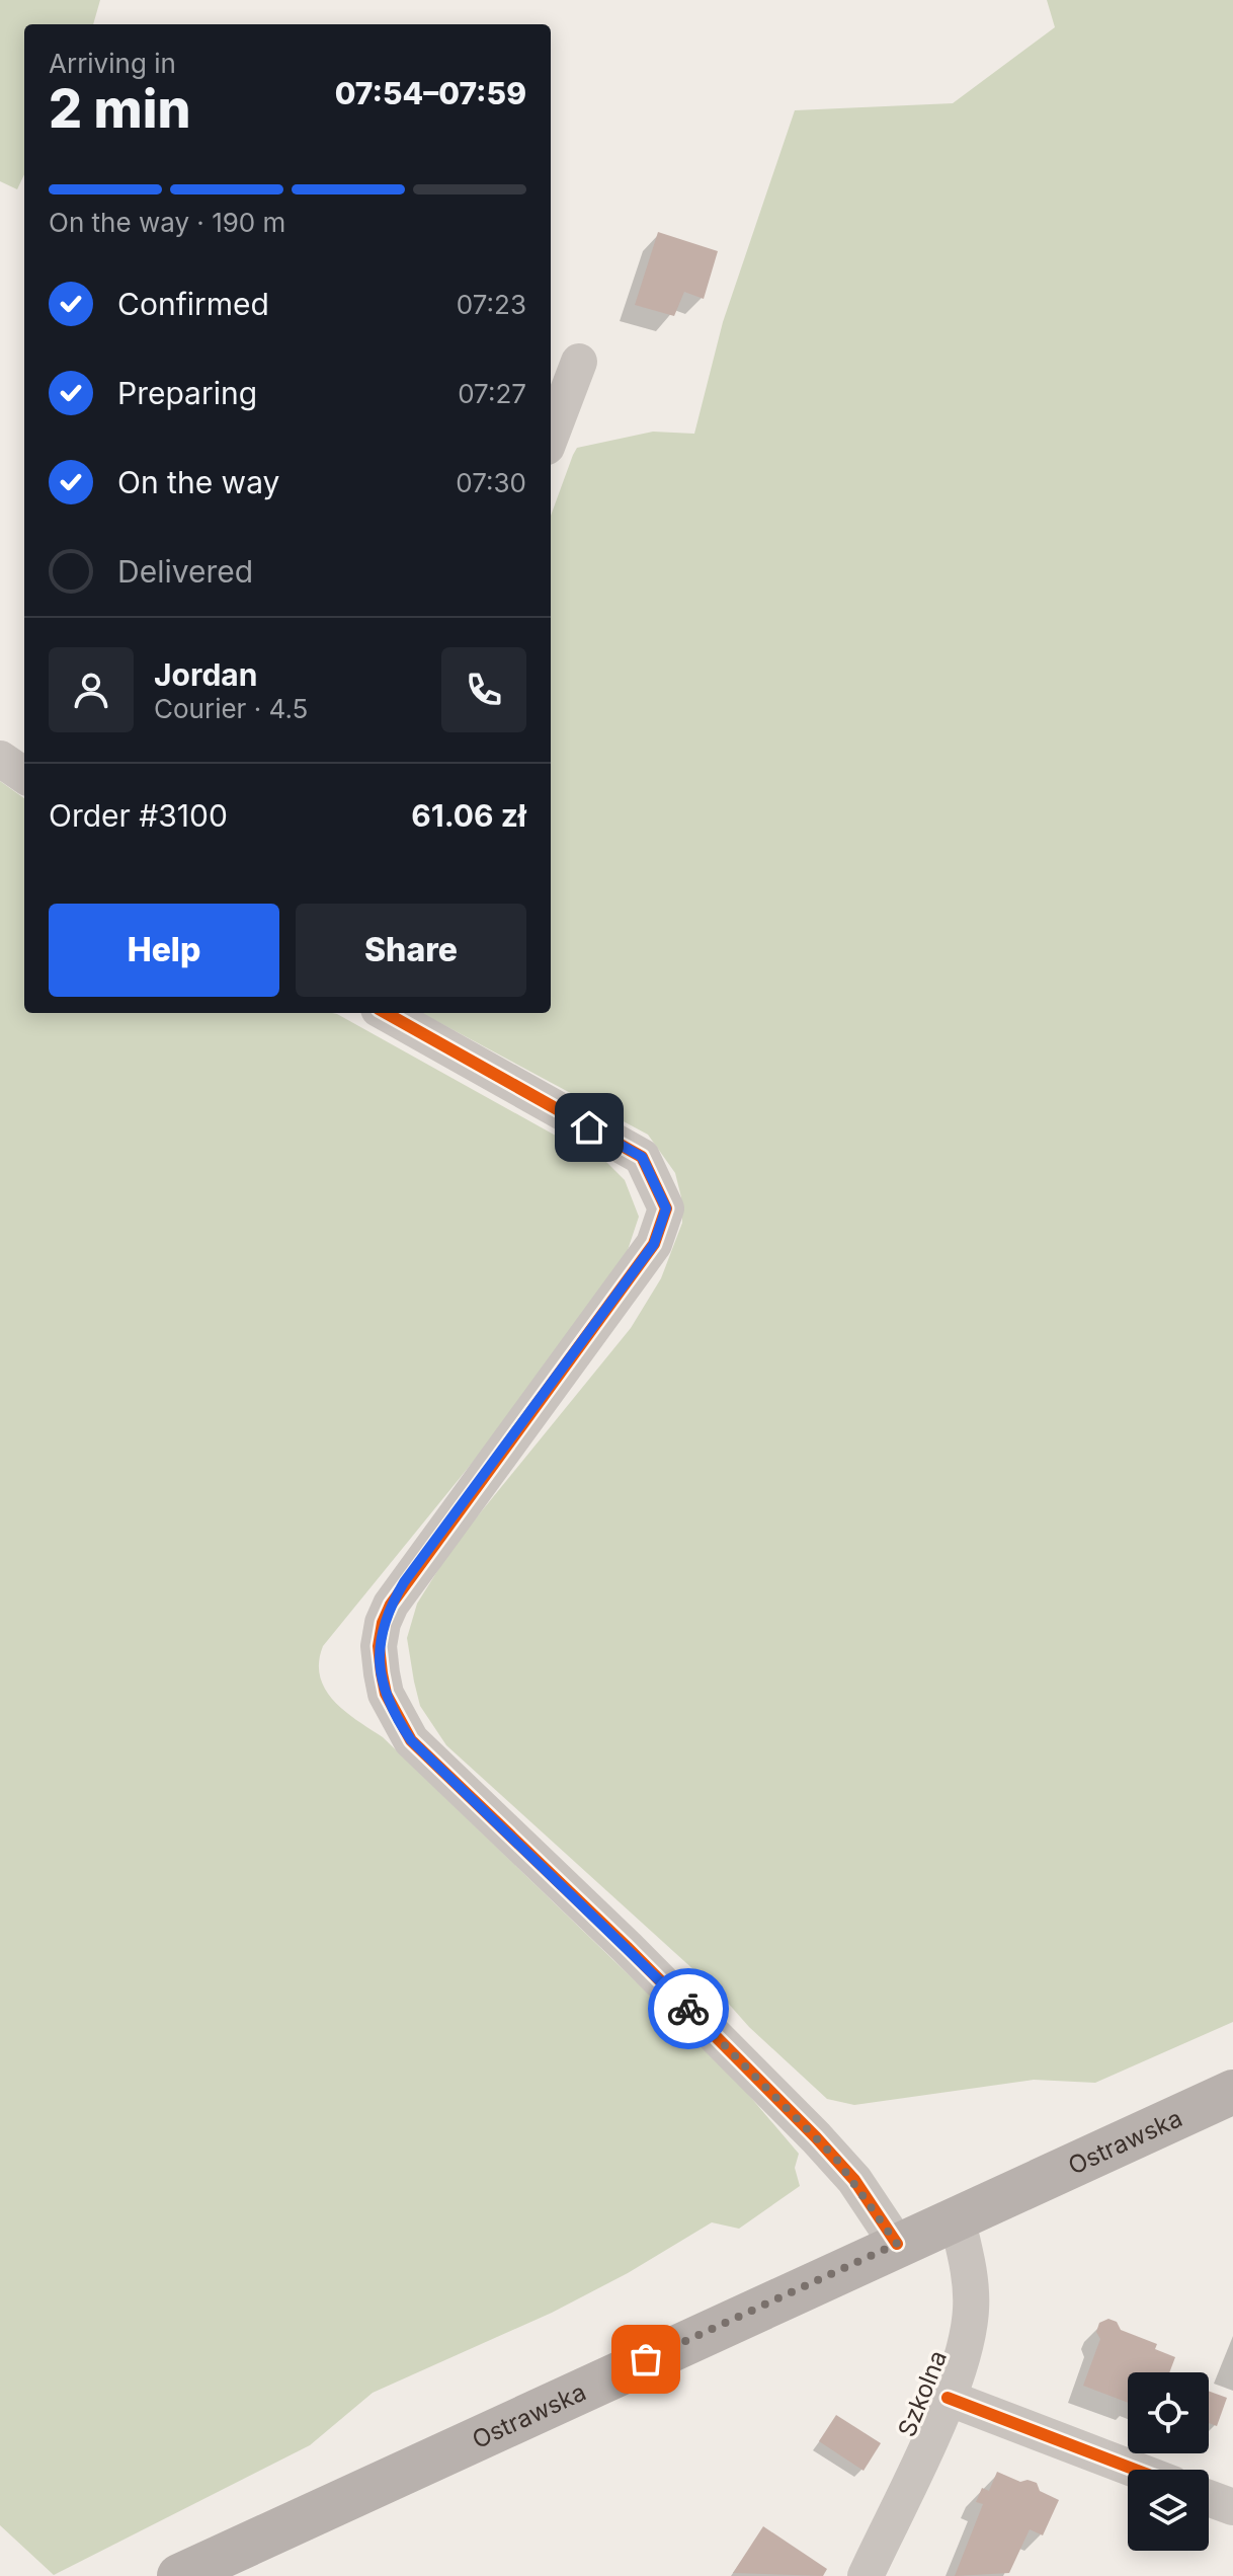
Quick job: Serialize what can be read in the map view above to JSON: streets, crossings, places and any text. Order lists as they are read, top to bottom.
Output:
{
  "streets": {
    "main road": ["Ostrawska"],
    "street": ["Szkolna"]
  },
  "crossings": [
    ["Ostrawska", "Szkolna"]
  ],
  "page": {
    "heading": ["2 min", "Arriving in", "07:54–07:59"],
    "panel": [
      "Jordan",
      "Courier · 4.5",
      "Order #3100",
      "61.06 zł"
    ],
    "bar": "On the way · 190 m",
    "list": [
      ["Confirmed", "07:23"],
      ["Preparing", "07:27"],
      ["On the way", "07:30"],
      "Delivered"
    ],
    "buttons": ["Help", "Share"]
  }
}
